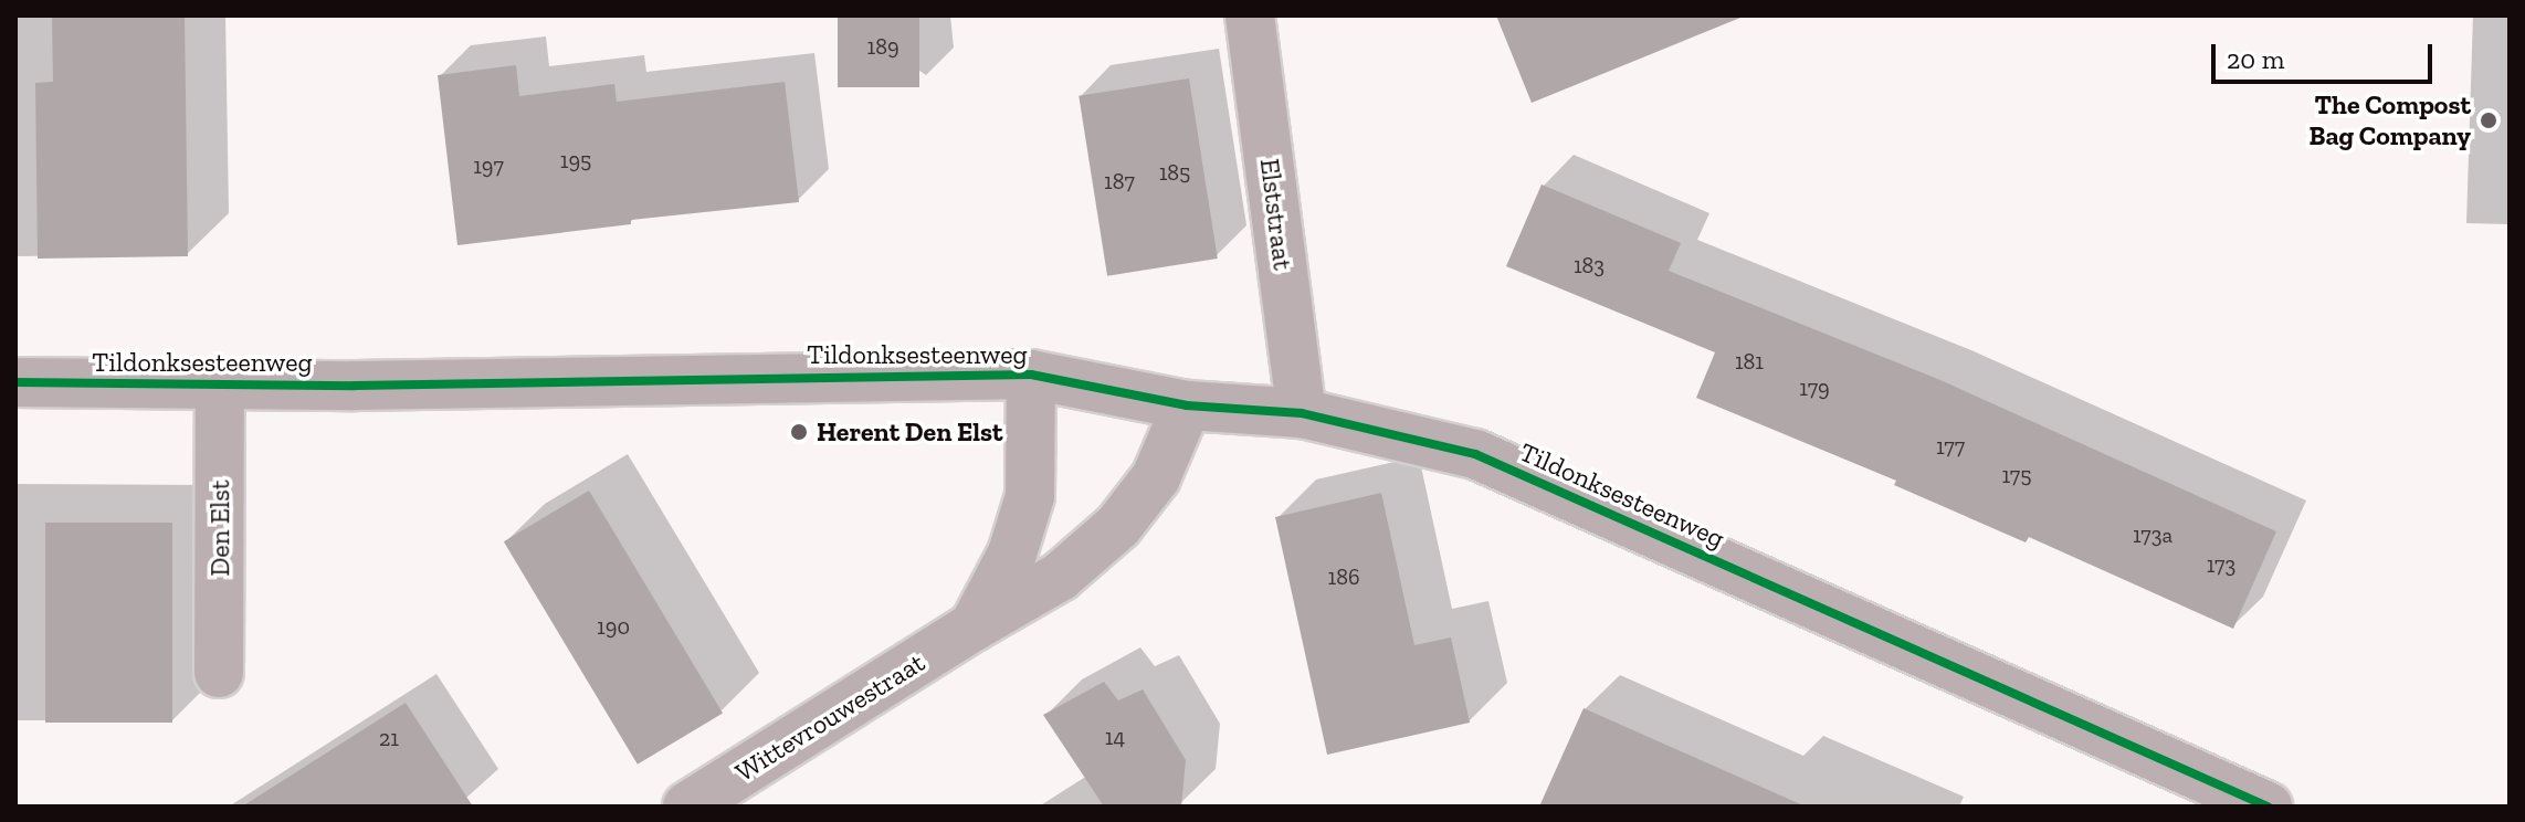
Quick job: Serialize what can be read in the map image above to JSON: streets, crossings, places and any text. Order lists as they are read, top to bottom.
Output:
{
  "streets": {
    "street": [
      "Elststraat",
      "Tildonksesteenweg",
      "Den Elst",
      "Wittevrouwestraat"
    ]
  },
  "crossings": [
    ["Elststraat", "Tildonksesteenweg"],
    ["Tildonksesteenweg", "Den Elst"],
    ["Tildonksesteenweg", "Wittevrouwestraat"]
  ],
  "places": ["The Compost Bag Company", "Herent Den Elst"],
  "house_numbers": [
    "189",
    "195",
    "197",
    "185",
    "187",
    "183",
    "181",
    "179",
    "177",
    "175",
    "173a",
    "173",
    "186",
    "190",
    "14",
    "21"
  ],
  "scale_bar": "20 m"
}
